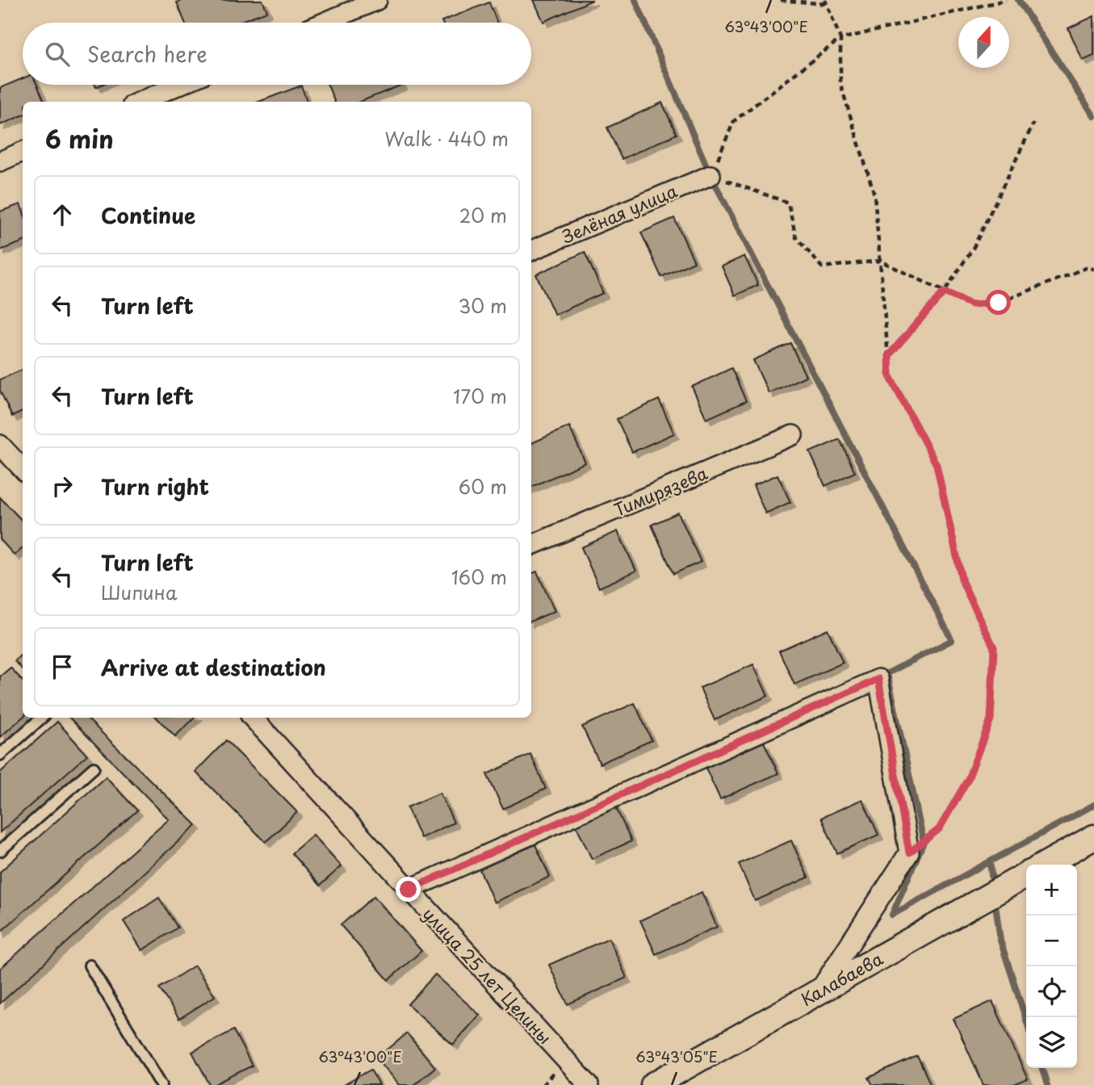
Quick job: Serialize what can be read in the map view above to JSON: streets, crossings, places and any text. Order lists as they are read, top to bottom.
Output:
{
  "streets": {
    "street": [
      "Зелёная улица",
      "Тимирязева",
      "улица 25 лет Целины",
      "Калабаева"
    ]
  },
  "north": "top",
  "page": {
    "search": "Search here",
    "heading": ["6 min", "Walk · 440 m"],
    "list": [
      ["Continue", "20 m"],
      ["Turn left", "30 m"],
      ["Turn left", "170 m"],
      ["Turn right", "60 m"],
      ["Turn left", "Шипина", "160 m"],
      "Arrive at destination"
    ],
    "map_buttons": ["+", "−"]
  },
  "coordinates": ["63°43'00\"E", "63°43'05\"E"]
}
